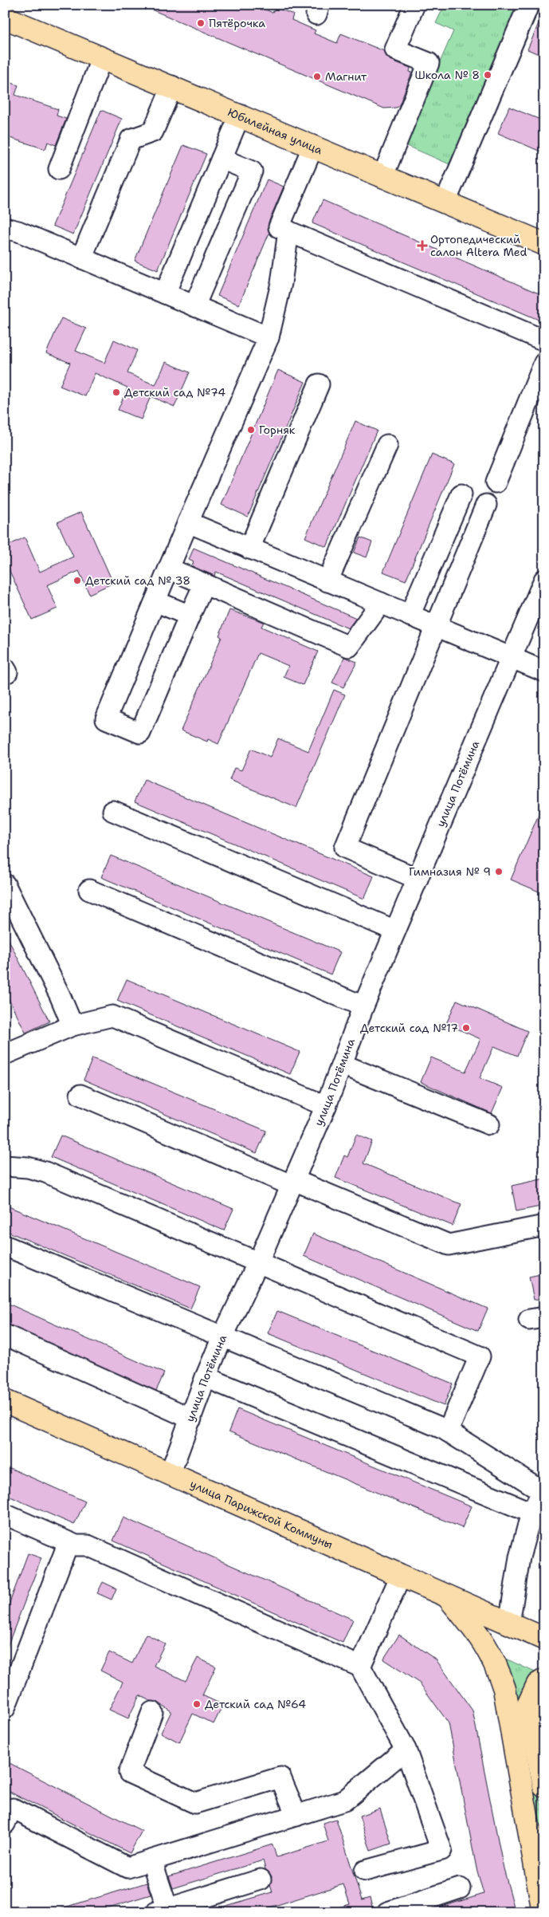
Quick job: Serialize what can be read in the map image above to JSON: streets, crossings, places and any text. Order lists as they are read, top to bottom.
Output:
{
  "streets": {
    "main road": ["Юбилейная улица", "улица Парижской Коммуны"],
    "street": ["улица Потёмина"]
  },
  "crossings": [
    ["улица Потёмина", "улица Парижской Коммуны"]
  ],
  "places": {
    "other": [
      "Пятёрочка",
      "Школа № 8",
      "Магнит",
      "Детский сад №74",
      "Горняк",
      "Детский сад № 38",
      "Гимназия № 9",
      "Детский сад №17",
      "Детский сад №64"
    ],
    "health": ["Ортопедический салон Altera Med"]
  }
}
